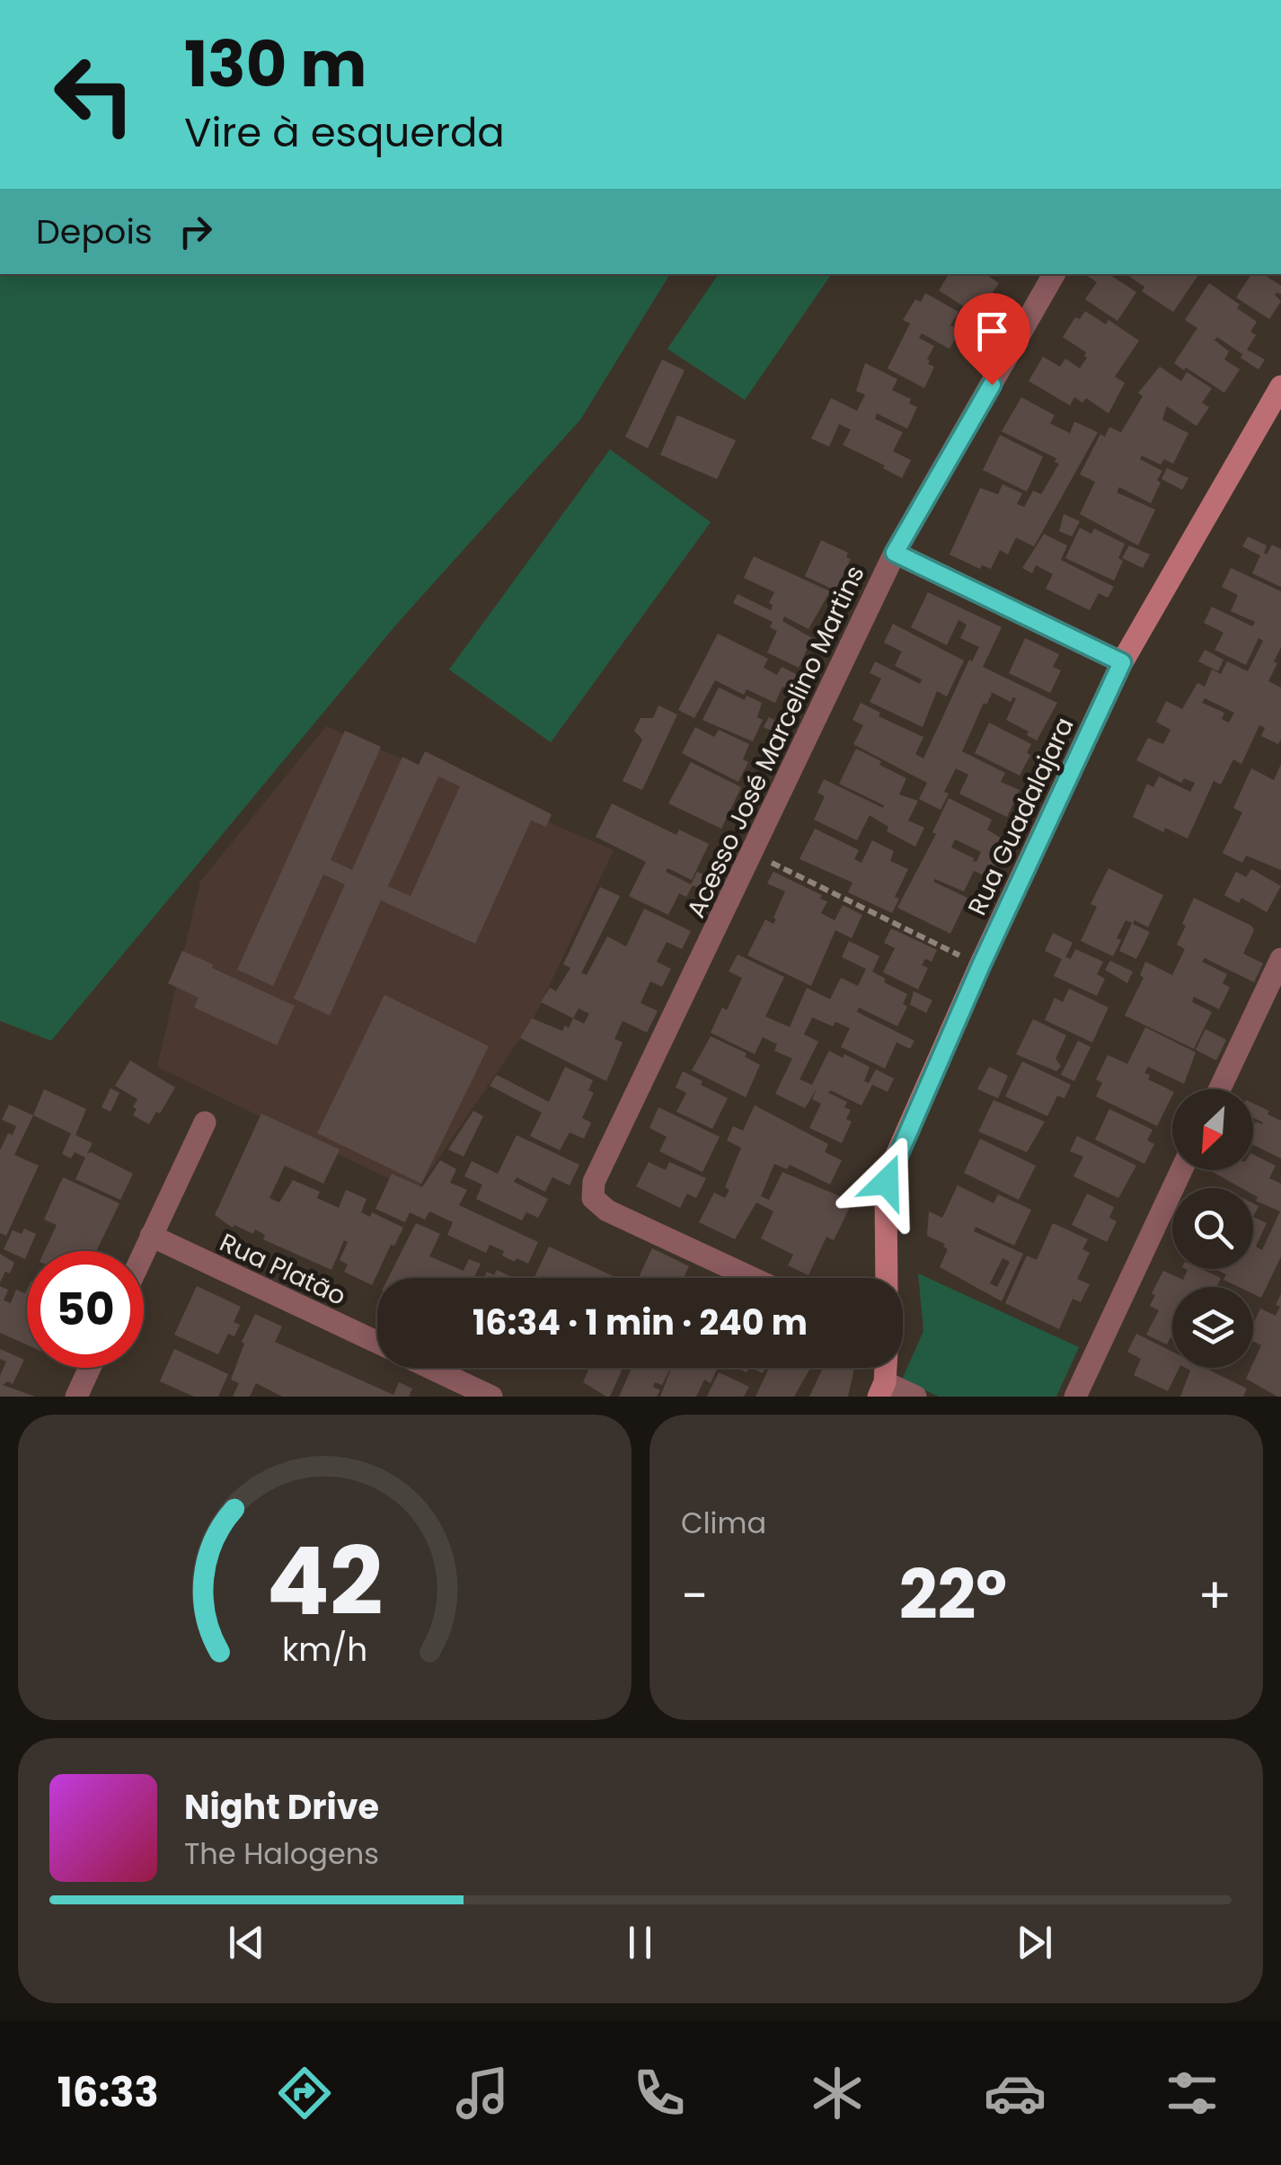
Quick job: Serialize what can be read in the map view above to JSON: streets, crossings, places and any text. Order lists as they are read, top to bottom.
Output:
{
  "streets": {
    "main road": ["Rua Guadalajara"],
    "street": ["Acesso José Marcelino Martins", "Rua Platão"]
  },
  "north": "bottom left",
  "page": {
    "turn": ["130 m", "Vire à esquerda"],
    "then": "Depois",
    "limit": "50",
    "trip": "16:34 · 1 min · 240 m",
    "tile": "Clima",
    "heat": ["−", "22°", "+"],
    "song": ["Night Drive", "The Halogens"],
    "tabs": "16:33",
    "gauge": ["42", "km/h"]
  }
}
